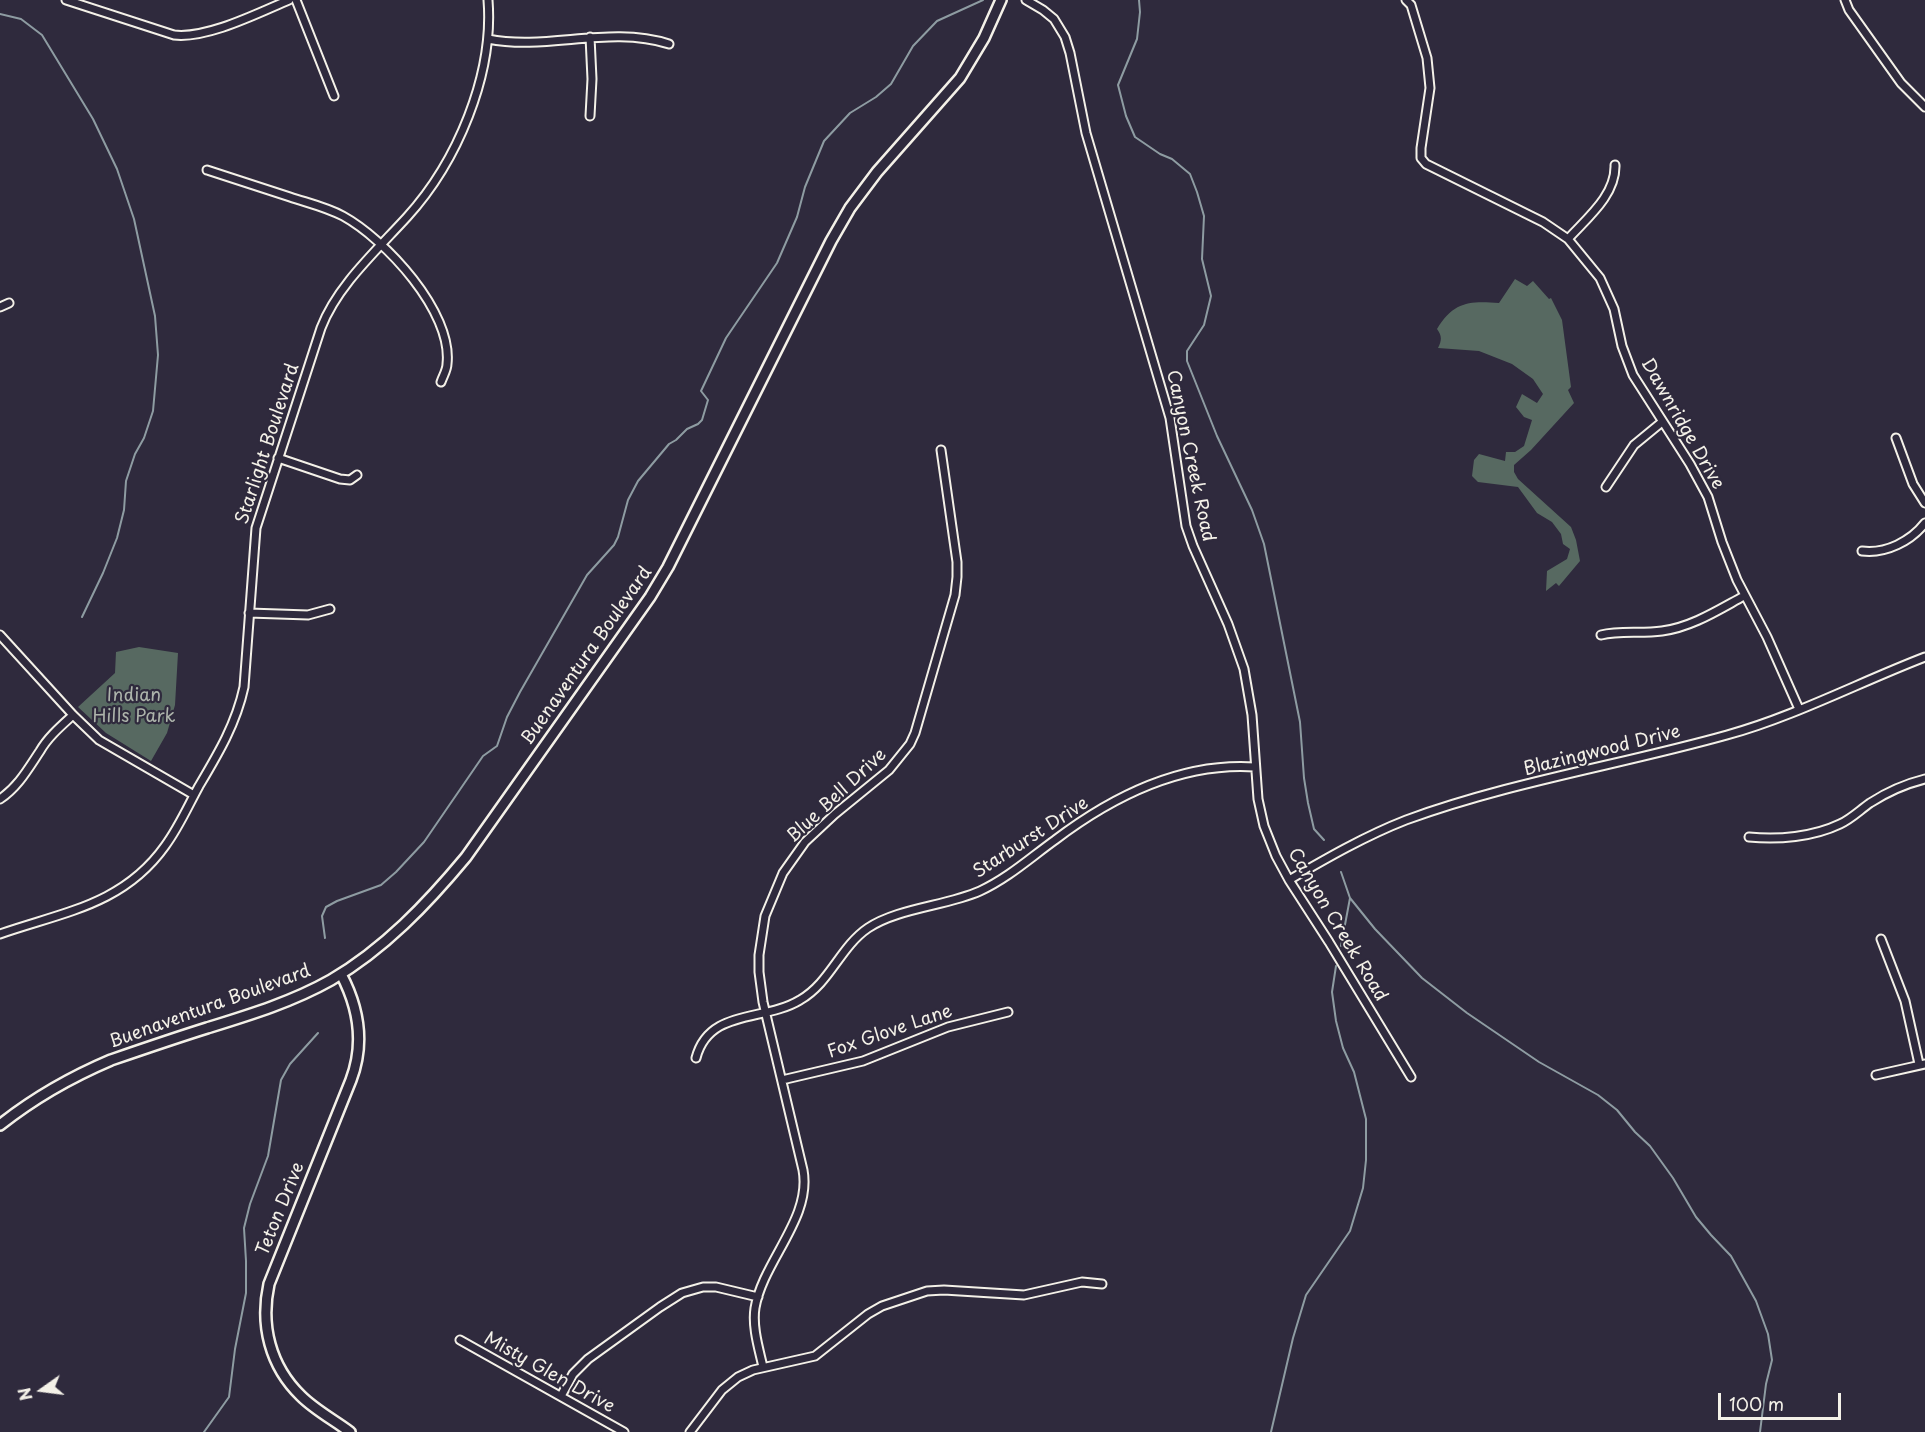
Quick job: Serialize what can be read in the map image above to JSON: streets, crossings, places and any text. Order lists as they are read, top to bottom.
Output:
{
  "streets": {
    "main road": ["Buenaventura Boulevard", "Teton Drive"],
    "street": [
      "Dawnridge Drive",
      "Starlight Boulevard",
      "Canyon Creek Road",
      "Blazingwood Drive",
      "Blue Bell Drive",
      "Starburst Drive",
      "Fox Glove Lane",
      "Misty Glen Drive"
    ]
  },
  "crossings": [
    ["Dawnridge Drive", "Blazingwood Drive"],
    ["Canyon Creek Road", "Blazingwood Drive"],
    ["Canyon Creek Road", "Starburst Drive"],
    ["Buenaventura Boulevard", "Teton Drive"],
    ["Blue Bell Drive", "Starburst Drive"],
    ["Blue Bell Drive", "Fox Glove Lane"]
  ],
  "parks": ["Indian Hills Park"],
  "scale_bar": "100 m",
  "north": "left"
}
